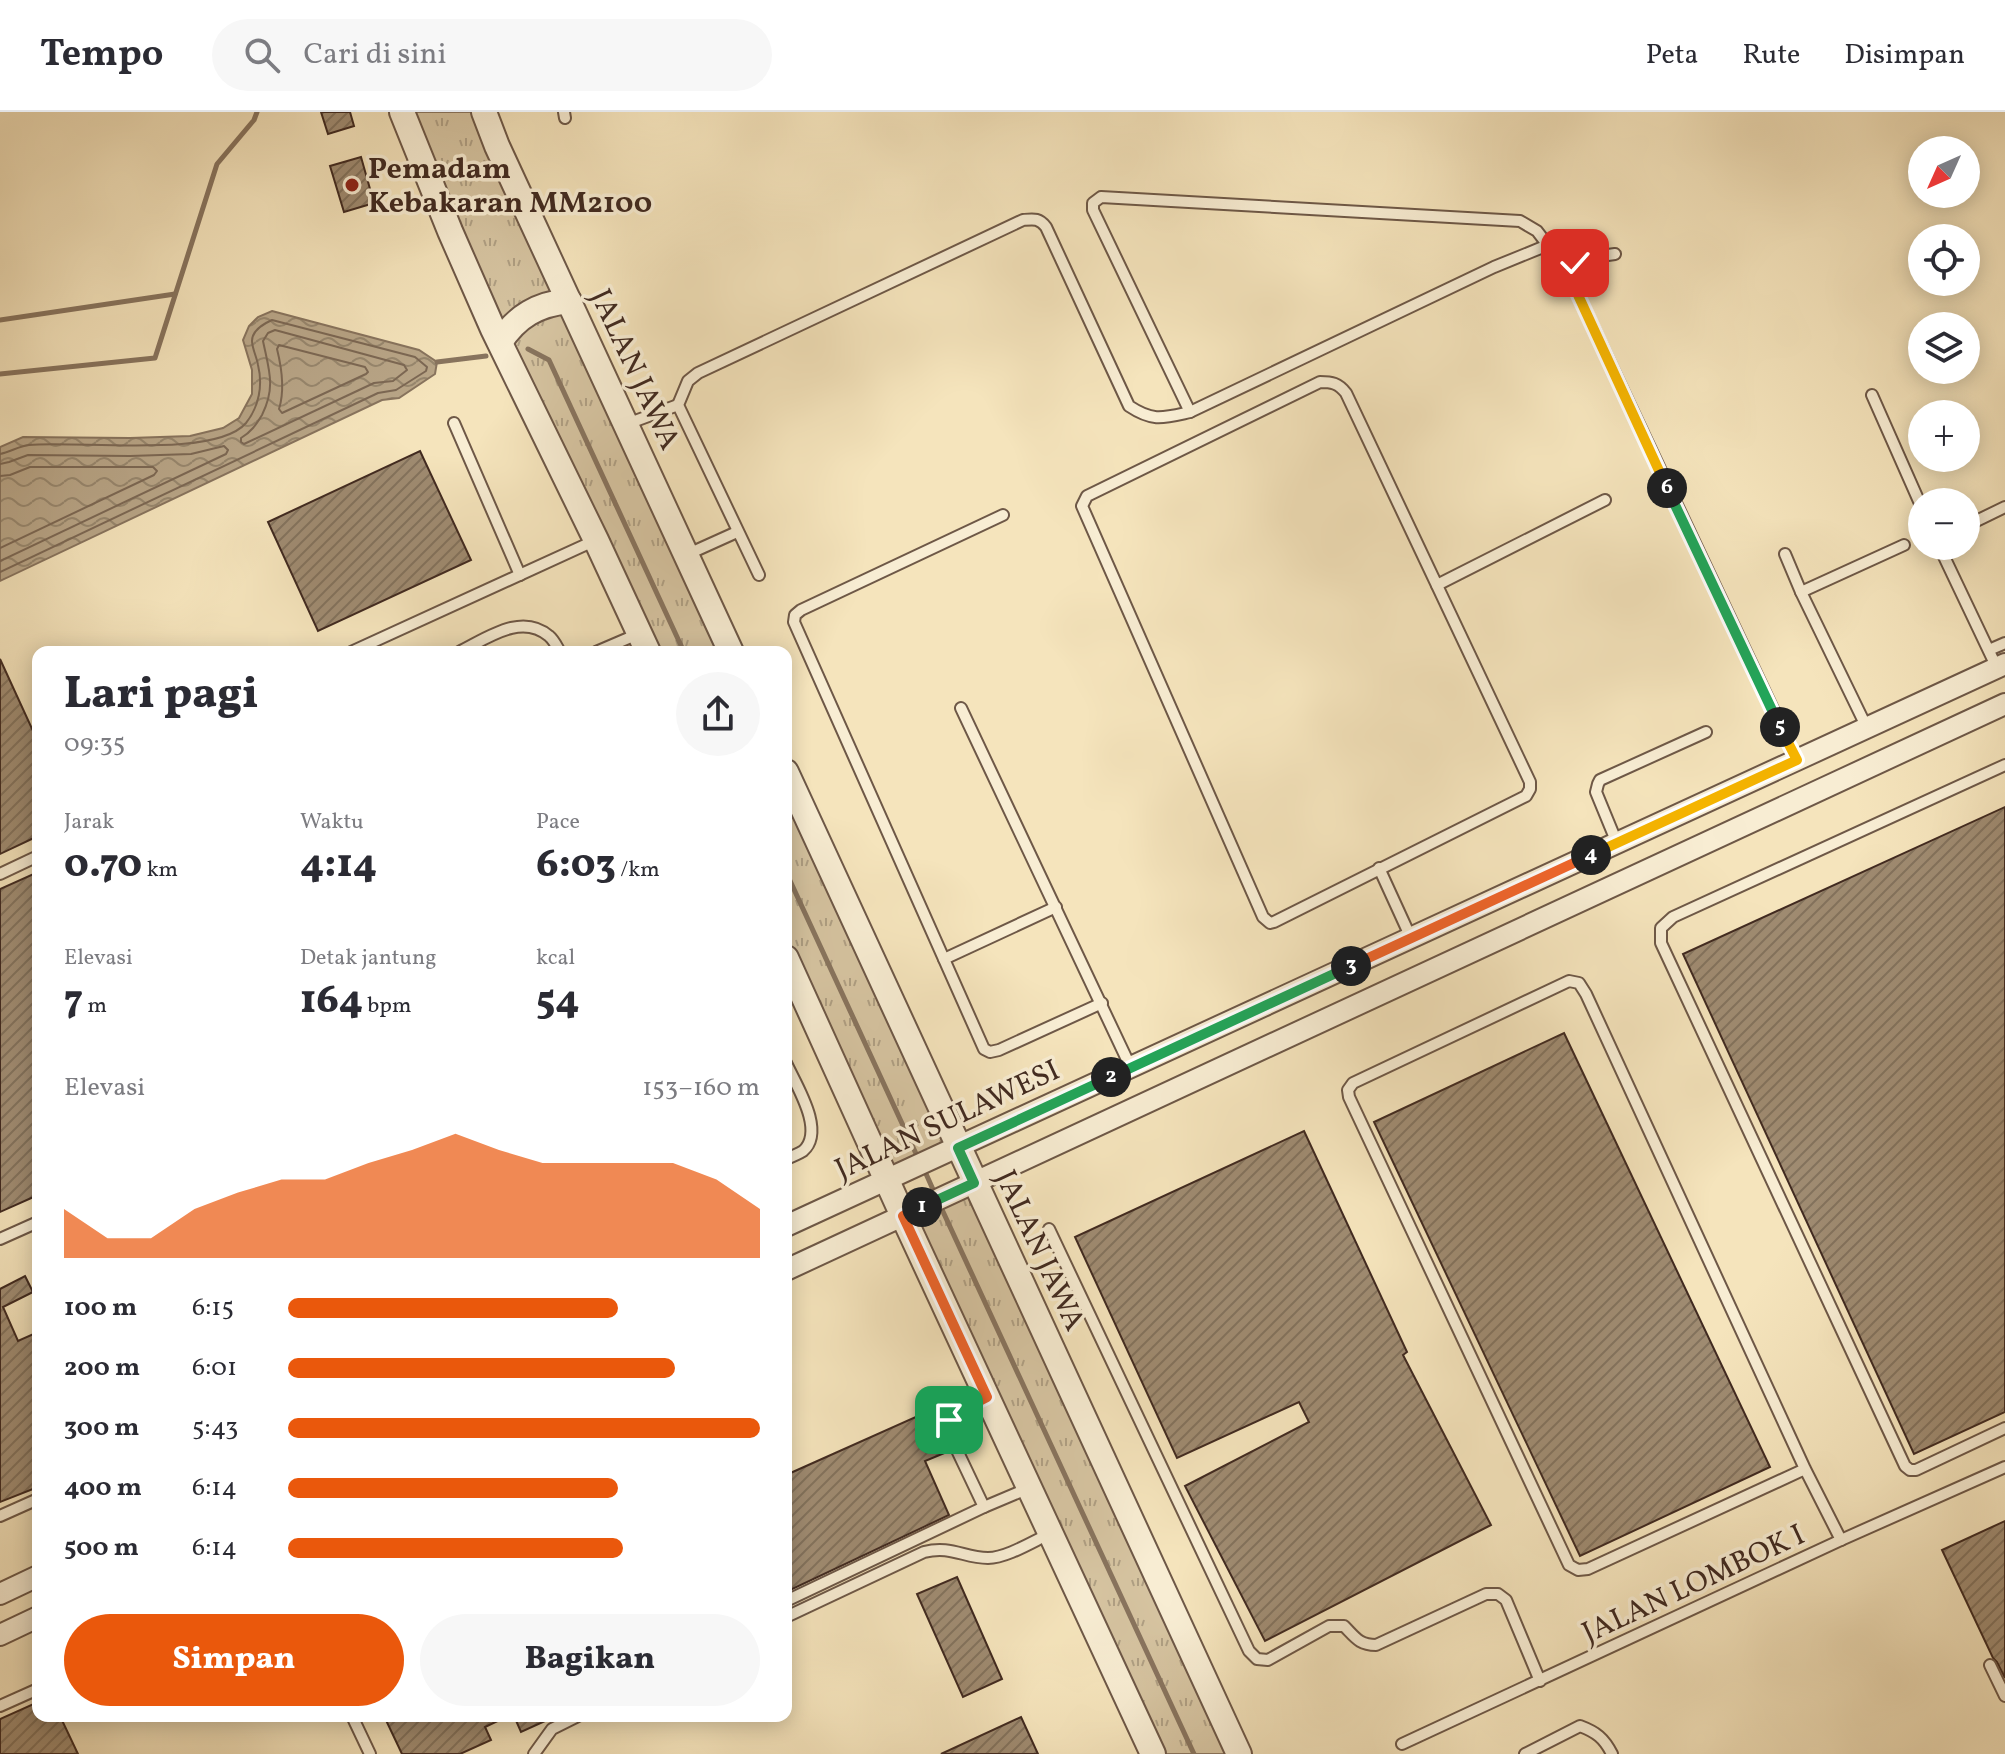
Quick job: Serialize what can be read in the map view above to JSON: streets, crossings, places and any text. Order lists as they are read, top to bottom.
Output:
{
  "streets": {
    "street": ["JALAN JAWA", "JALAN SULAWESI"],
    "lane": ["JALAN LOMBOK I"]
  },
  "crossings": [
    ["JALAN JAWA", "JALAN SULAWESI"]
  ],
  "places": ["Pemadam Kebakaran MM2100"],
  "north": "bottom left",
  "page": {
    "header": "Tempo",
    "search": "Cari di sini",
    "nav": ["Peta", "Rute", "Disimpan"],
    "map_buttons": ["+", "−"],
    "pins": [
      "6",
      "5",
      "4",
      "3",
      "2",
      "1"
    ],
    "heading": ["Lari pagi", "09:35"],
    "stats": [
      ["Jarak", "0.70 km"],
      ["Waktu", "4:14"],
      ["Pace", "6:03 /km"],
      ["Elevasi", "7 m"],
      ["Detak jantung", "164 bpm"],
      ["kcal", "54"]
    ],
    "chart": ["Elevasi", "153–160 m"],
    "list": [
      {
        "name": "100 m",
        "note": "6:15"
      },
      {
        "name": "200 m",
        "note": "6:01"
      },
      {
        "name": "300 m",
        "note": "5:43"
      },
      {
        "name": "400 m",
        "note": "6:14"
      },
      {
        "name": "500 m",
        "note": "6:14"
      }
    ],
    "buttons": ["Simpan", "Bagikan"]
  }
}
